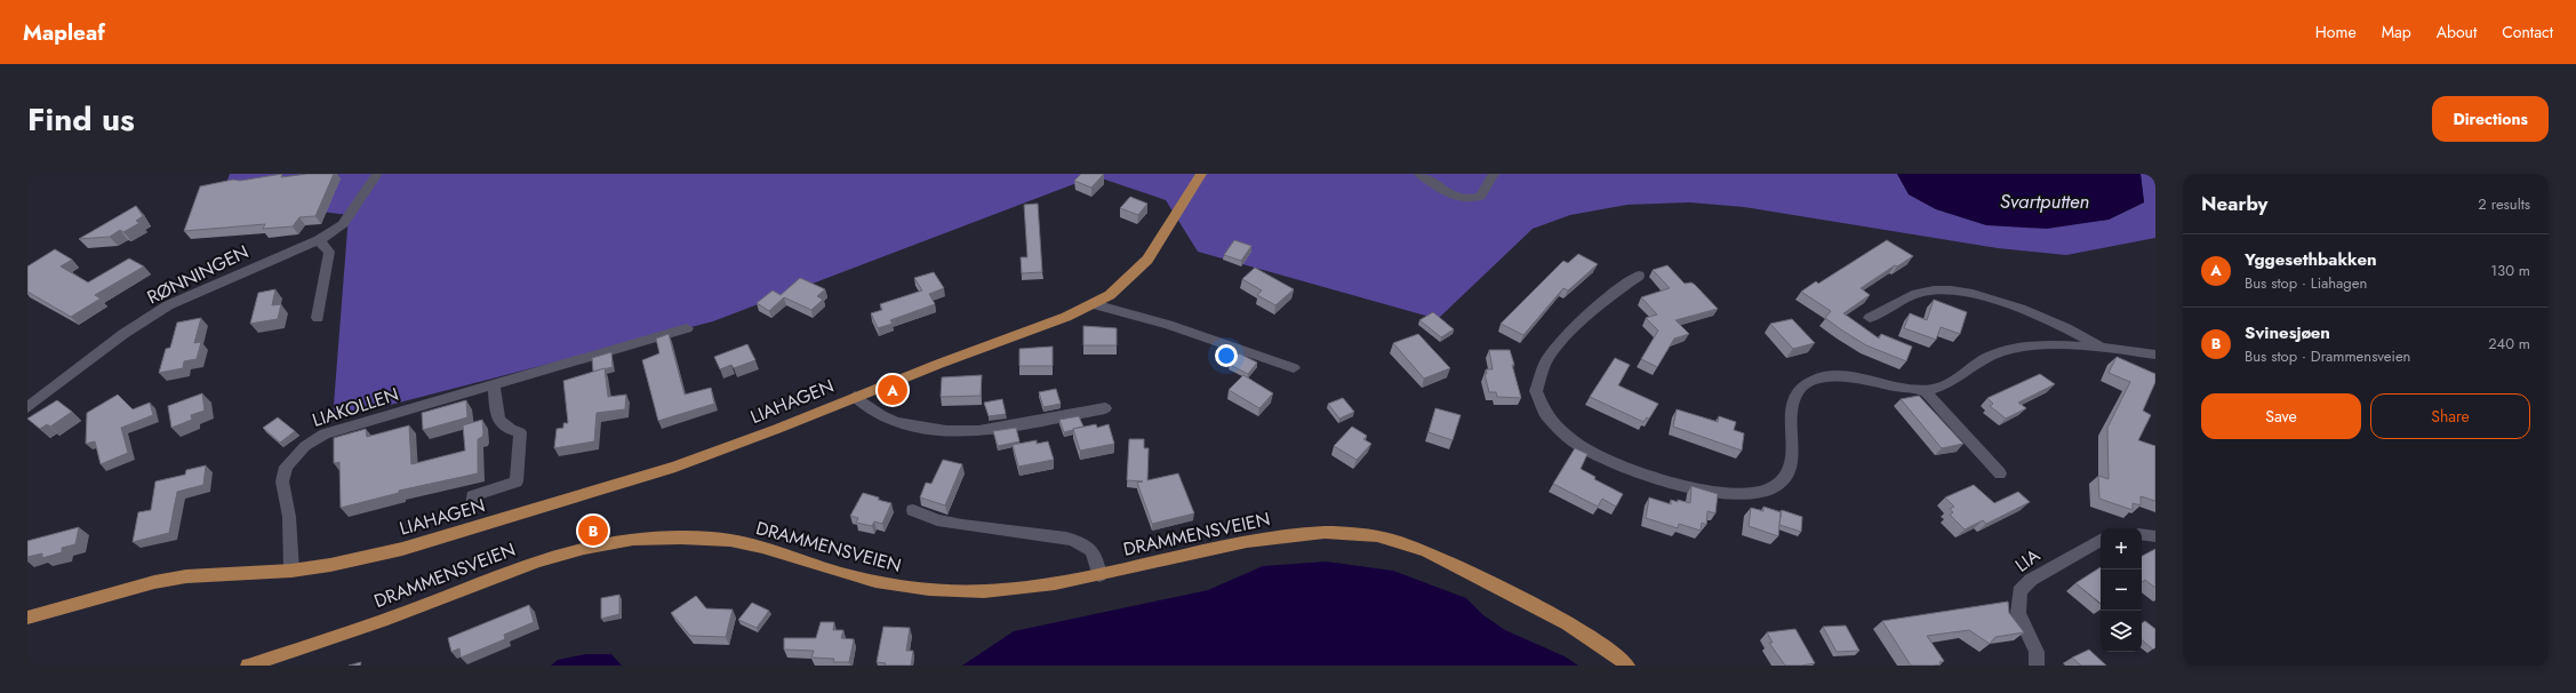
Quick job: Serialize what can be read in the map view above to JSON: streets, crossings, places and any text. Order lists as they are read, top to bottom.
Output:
{
  "streets": {
    "main road": ["LIAHAGEN", "DRAMMENSVEIEN"],
    "street": ["RØNNINGEN", "LIAKOLLEN", "LIA"]
  },
  "crossings": [
    ["LIAHAGEN", "LIAKOLLEN"]
  ],
  "water": ["Svartputten"],
  "page": {
    "header": "Mapleaf",
    "nav": [
      "Home",
      "Map",
      "About",
      "Contact"
    ],
    "title": "Find us",
    "buttons": [
      "Directions",
      ["Save", "Share"]
    ],
    "heading": ["Nearby", "2 results"],
    "list": [
      {
        "mark": "A",
        "name": "Yggesethbakken",
        "note": "Bus stop · Liahagen",
        "value": "130 m"
      },
      {
        "mark": "B",
        "name": "Svinesjøen",
        "note": "Bus stop · Drammensveien",
        "value": "240 m"
      }
    ],
    "pins": ["A", "B"],
    "map_buttons": ["+", "−"]
  }
}
